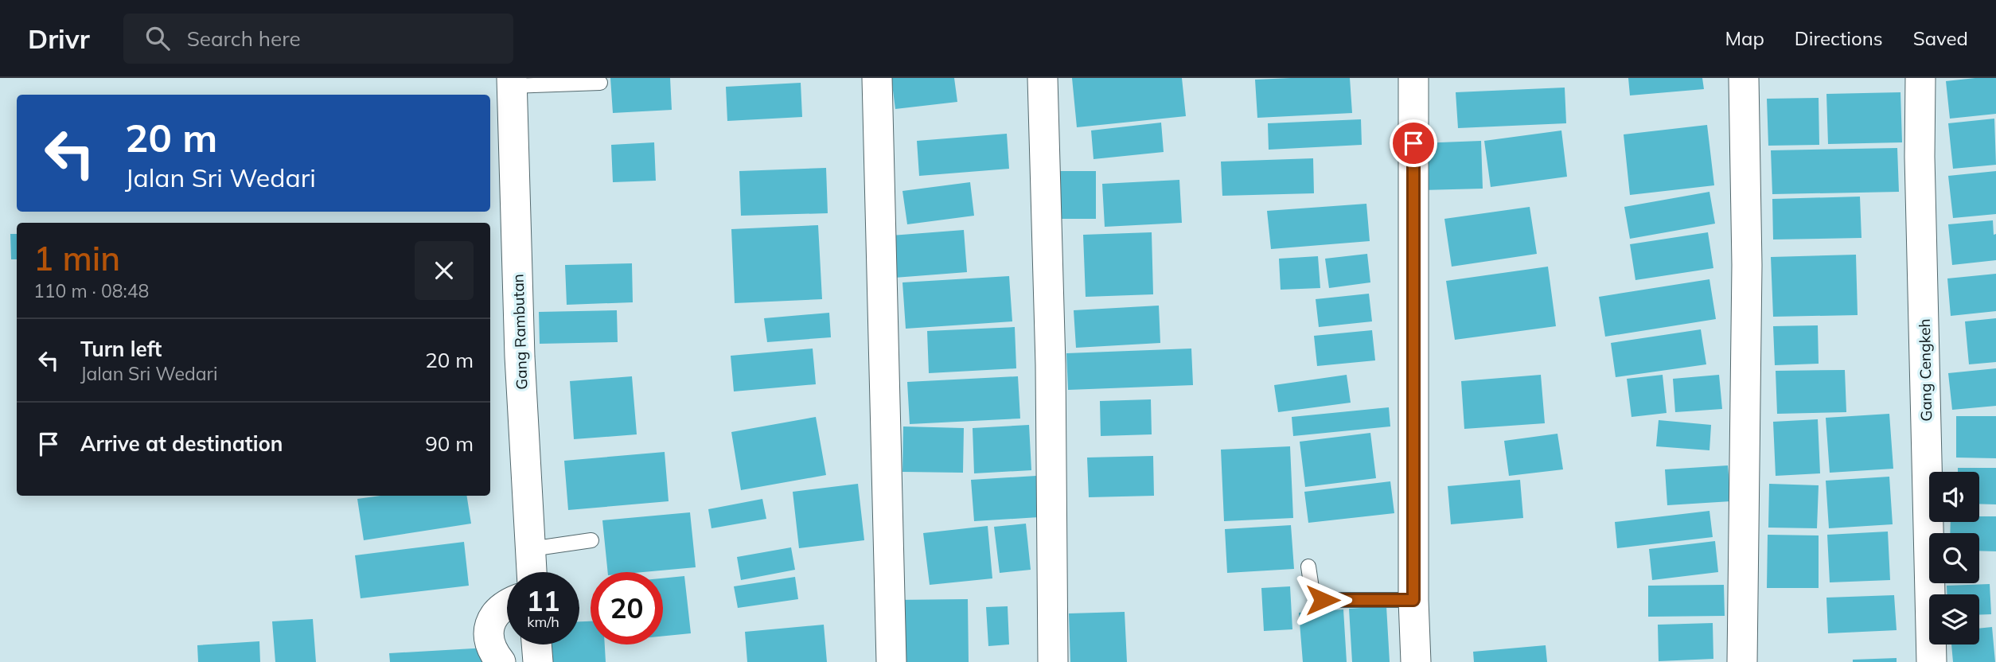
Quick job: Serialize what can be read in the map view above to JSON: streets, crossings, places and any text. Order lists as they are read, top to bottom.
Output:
{
  "streets": {
    "street": ["Gang Rambutan", "Gang Cengkeh"]
  },
  "page": {
    "header": "Drivr",
    "search": "Search here",
    "nav": ["Map", "Directions", "Saved"],
    "turn": ["20 m", "Jalan Sri Wedari"],
    "heading": ["1 min", "110 m · 08:48"],
    "list": [
      {
        "name": "Turn left",
        "note": "Jalan Sri Wedari",
        "value": "20 m"
      },
      {
        "name": "Arrive at destination",
        "value": "90 m"
      }
    ],
    "speed": "11 km/h",
    "limit": "20"
  }
}
